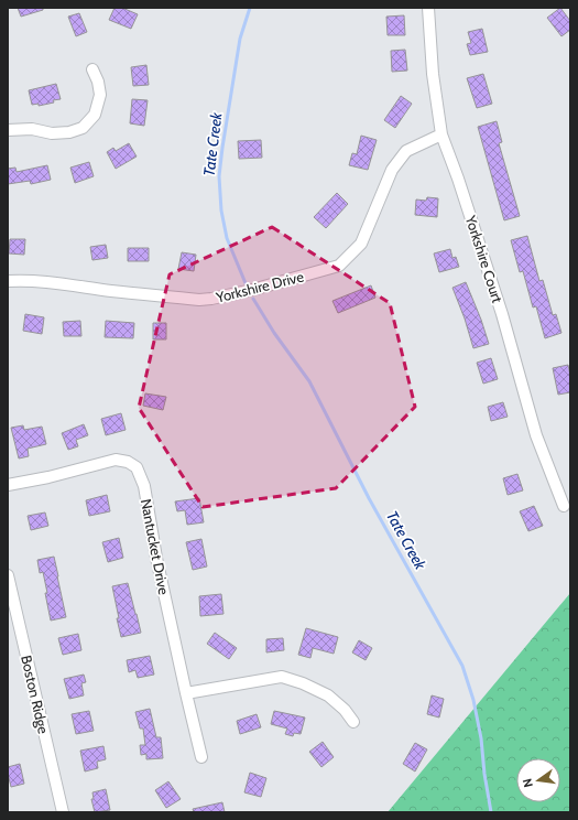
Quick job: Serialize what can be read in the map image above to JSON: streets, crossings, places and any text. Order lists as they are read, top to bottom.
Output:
{
  "streets": {
    "street": [
      "Yorkshire Court",
      "Yorkshire Drive",
      "Nantucket Drive",
      "Boston Ridge"
    ]
  },
  "crossings": [
    ["Yorkshire Court", "Yorkshire Drive"]
  ],
  "water": ["Tate Creek"],
  "north": "left"
}
